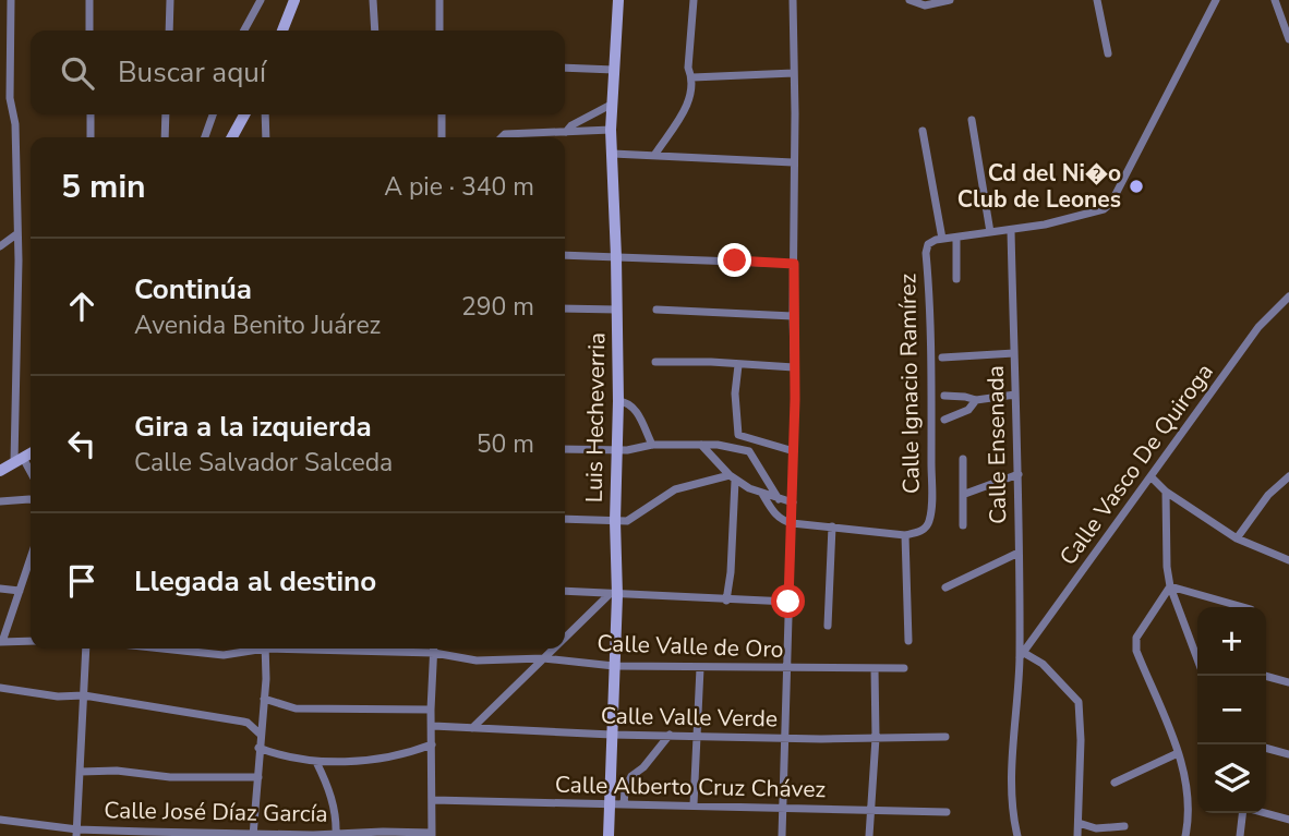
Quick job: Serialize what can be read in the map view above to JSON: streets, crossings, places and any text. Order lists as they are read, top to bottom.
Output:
{
  "streets": {
    "street": [
      "Calle Ignacio Ramírez",
      "Luis Hecheverria",
      "Calle Ensenada",
      "Calle Vasco De Quiroga",
      "Calle Valle de Oro",
      "Calle Valle Verde",
      "Calle Alberto Cruz Chávez",
      "Calle José Díaz García"
    ]
  },
  "crossings": [
    ["Luis Hecheverria", "Calle Valle de Oro"],
    ["Luis Hecheverria", "Calle Valle Verde"],
    ["Luis Hecheverria", "Calle Alberto Cruz Chávez"],
    ["Calle Ensenada", "Calle Vasco De Quiroga"]
  ],
  "places": ["Cd del Ni�o Club de Leones"],
  "page": {
    "search": "Buscar aquí",
    "heading": ["5 min", "A pie · 340 m"],
    "list": [
      ["Continúa", "Avenida Benito Juárez", "290 m"],
      ["Gira a la izquierda", "Calle Salvador Salceda", "50 m"],
      "Llegada al destino"
    ],
    "map_buttons": ["+", "−"]
  }
}
